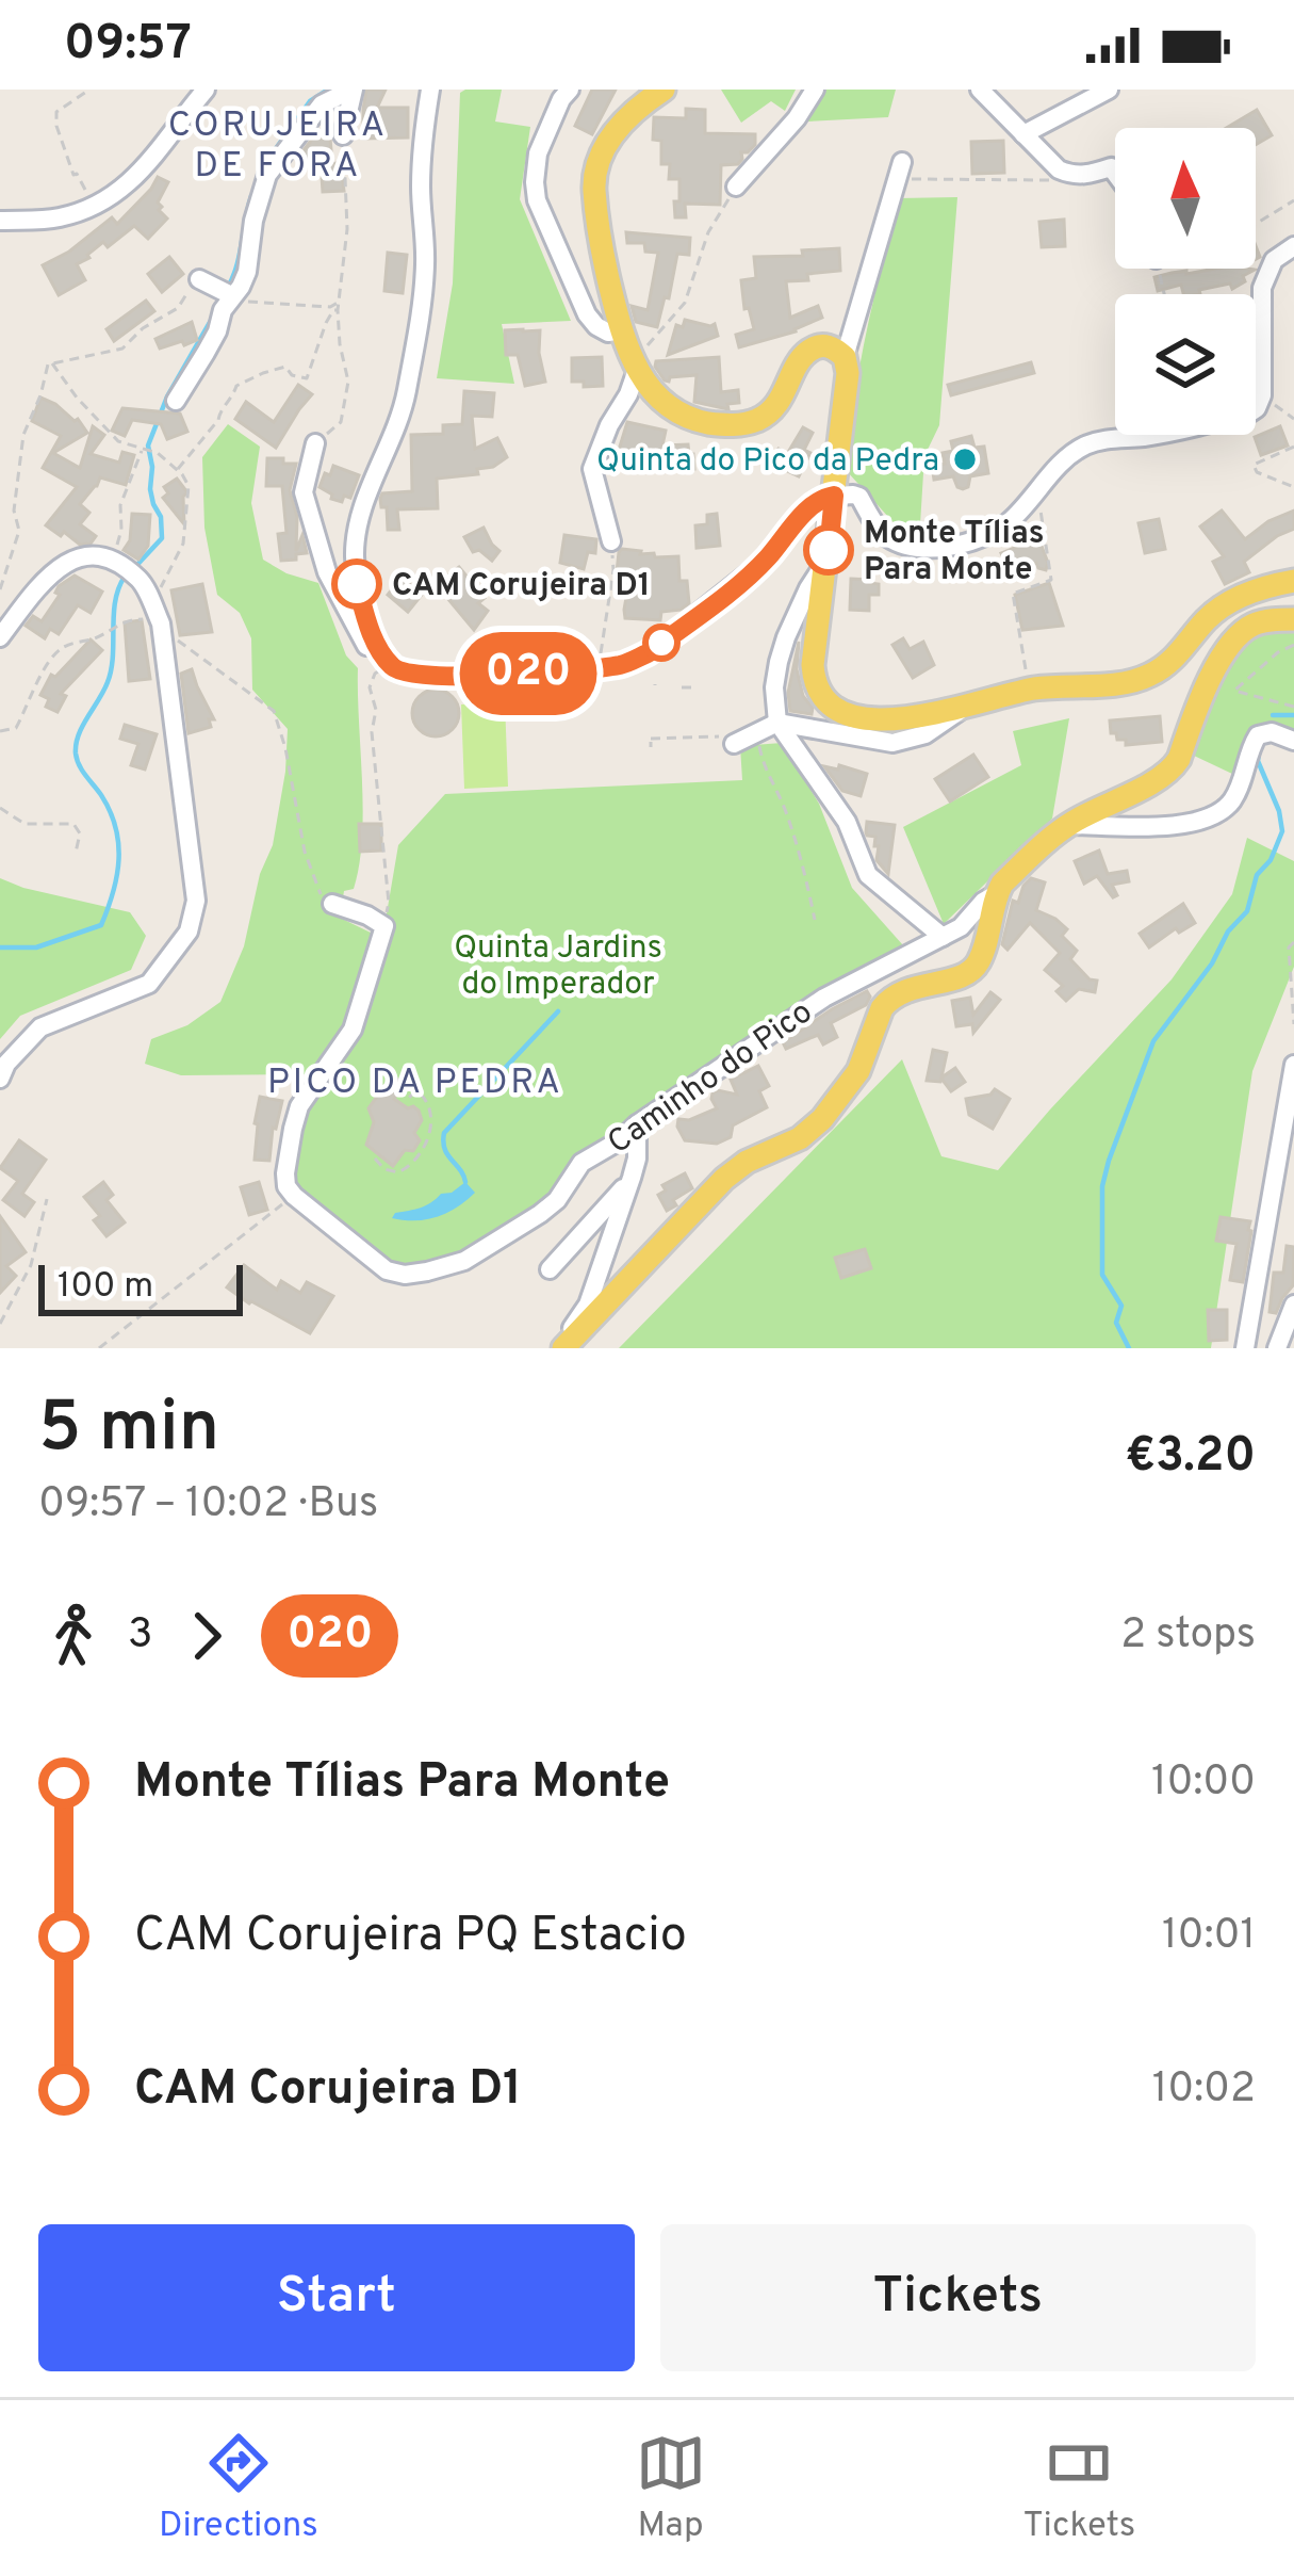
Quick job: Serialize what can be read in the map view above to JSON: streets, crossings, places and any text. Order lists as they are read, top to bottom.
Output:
{
  "streets": {
    "street": ["Caminho do Pico"]
  },
  "districts": ["CORUJEIRA DE FORA", "PICO DA PEDRA"],
  "parks": ["Quinta Jardins do Imperador"],
  "places": ["Quinta do Pico da Pedra", "Monte Tílias Para Monte", "CAM Corujeira D1"],
  "lines": ["bus line 020"],
  "scale_bar": "100 m",
  "north": "top",
  "page": {
    "status": "09:57",
    "on_map": "020",
    "scale": "100 m",
    "heading": ["5 min", "09:57 – 10:02 · Bus", "€3.20"],
    "legs": ["3", "020", "2 stops"],
    "list": [
      {
        "name": "Monte Tílias Para Monte",
        "value": "10:00"
      },
      {
        "name": "CAM Corujeira PQ Estacio",
        "value": "10:01"
      },
      {
        "name": "CAM Corujeira D1",
        "value": "10:02"
      }
    ],
    "buttons": ["Start", "Tickets"],
    "tabs": ["Directions", "Map", "Tickets"]
  }
}
